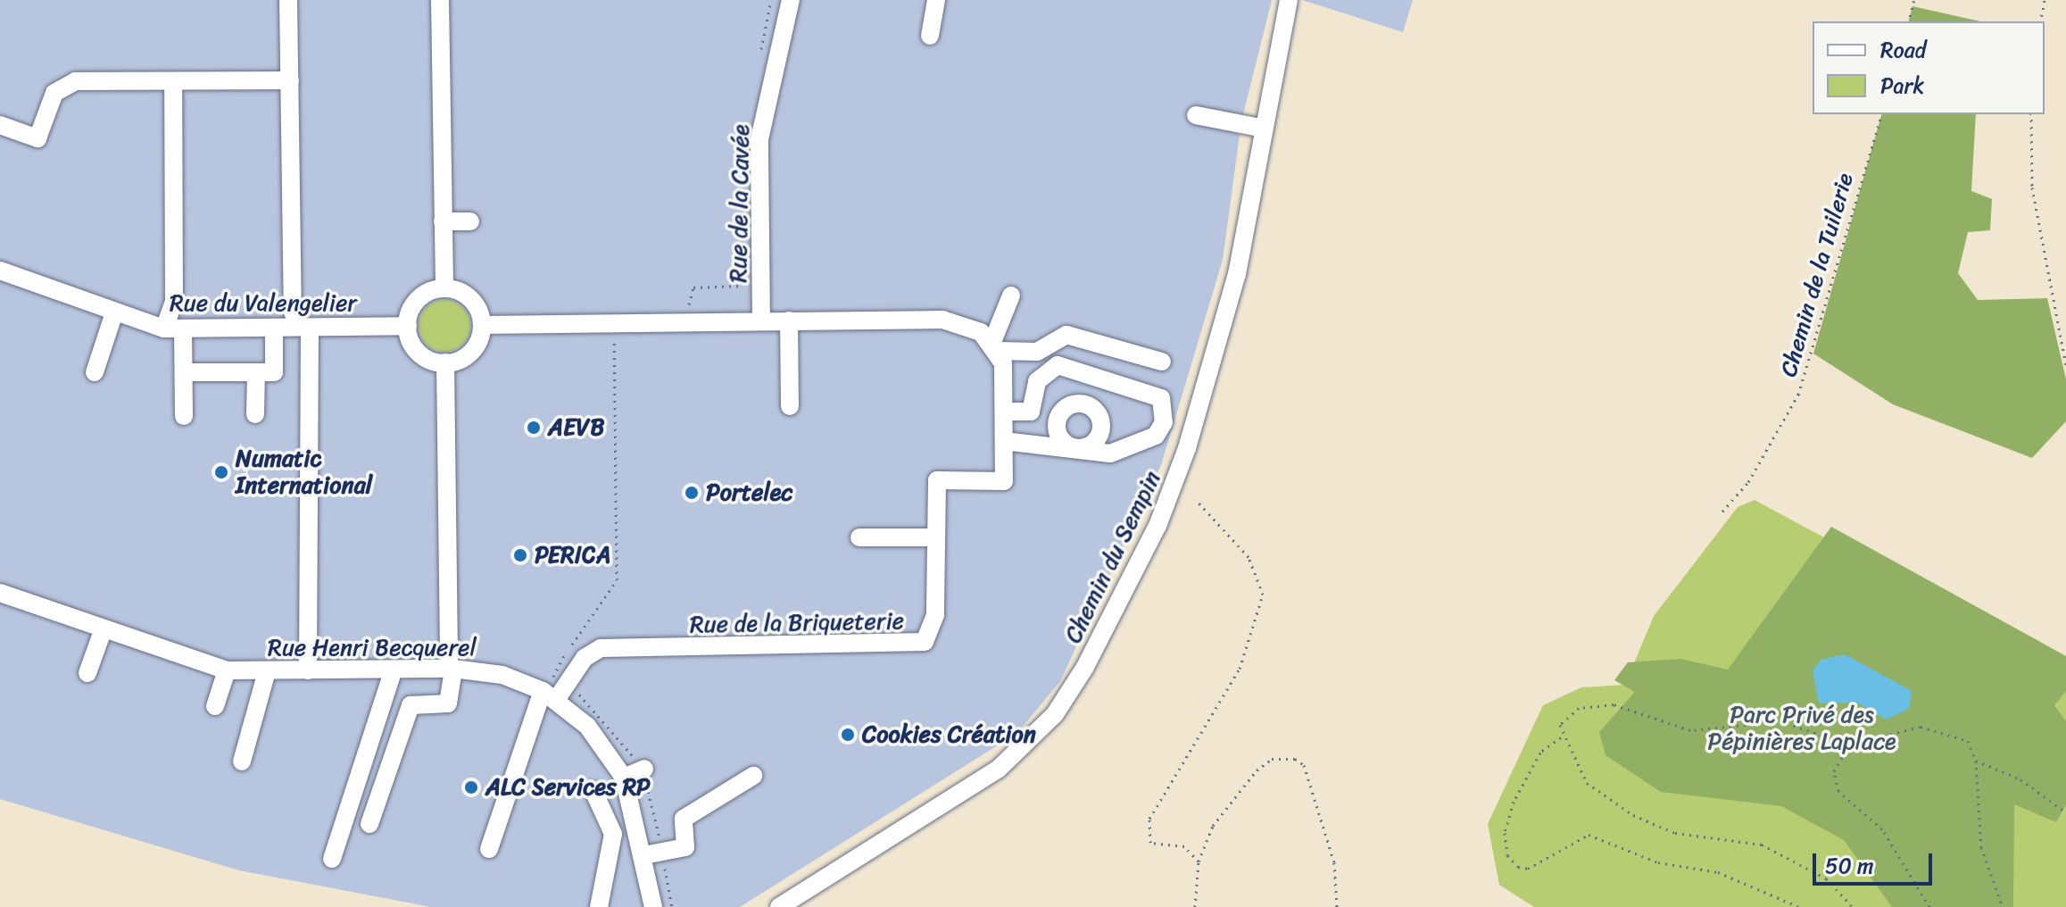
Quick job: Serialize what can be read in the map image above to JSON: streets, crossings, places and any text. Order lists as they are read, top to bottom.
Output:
{
  "streets": {
    "street": [
      "Rue de la Cavée",
      "Rue du Valengelier",
      "Chemin du Sempin",
      "Rue de la Briqueterie",
      "Rue Henri Becquerel"
    ],
    "path": ["Chemin de la Tuilerie"]
  },
  "crossings": [
    ["Rue de la Briqueterie", "Rue Henri Becquerel"]
  ],
  "parks": ["Parc Privé des Pépinières Laplace"],
  "places": [
    "AEVB",
    "Numatic International",
    "Portelec",
    "PERICA",
    "Cookies Création",
    "ALC Services RP"
  ],
  "legend": ["Road", "Park"],
  "scale_bar": "50 m"
}
